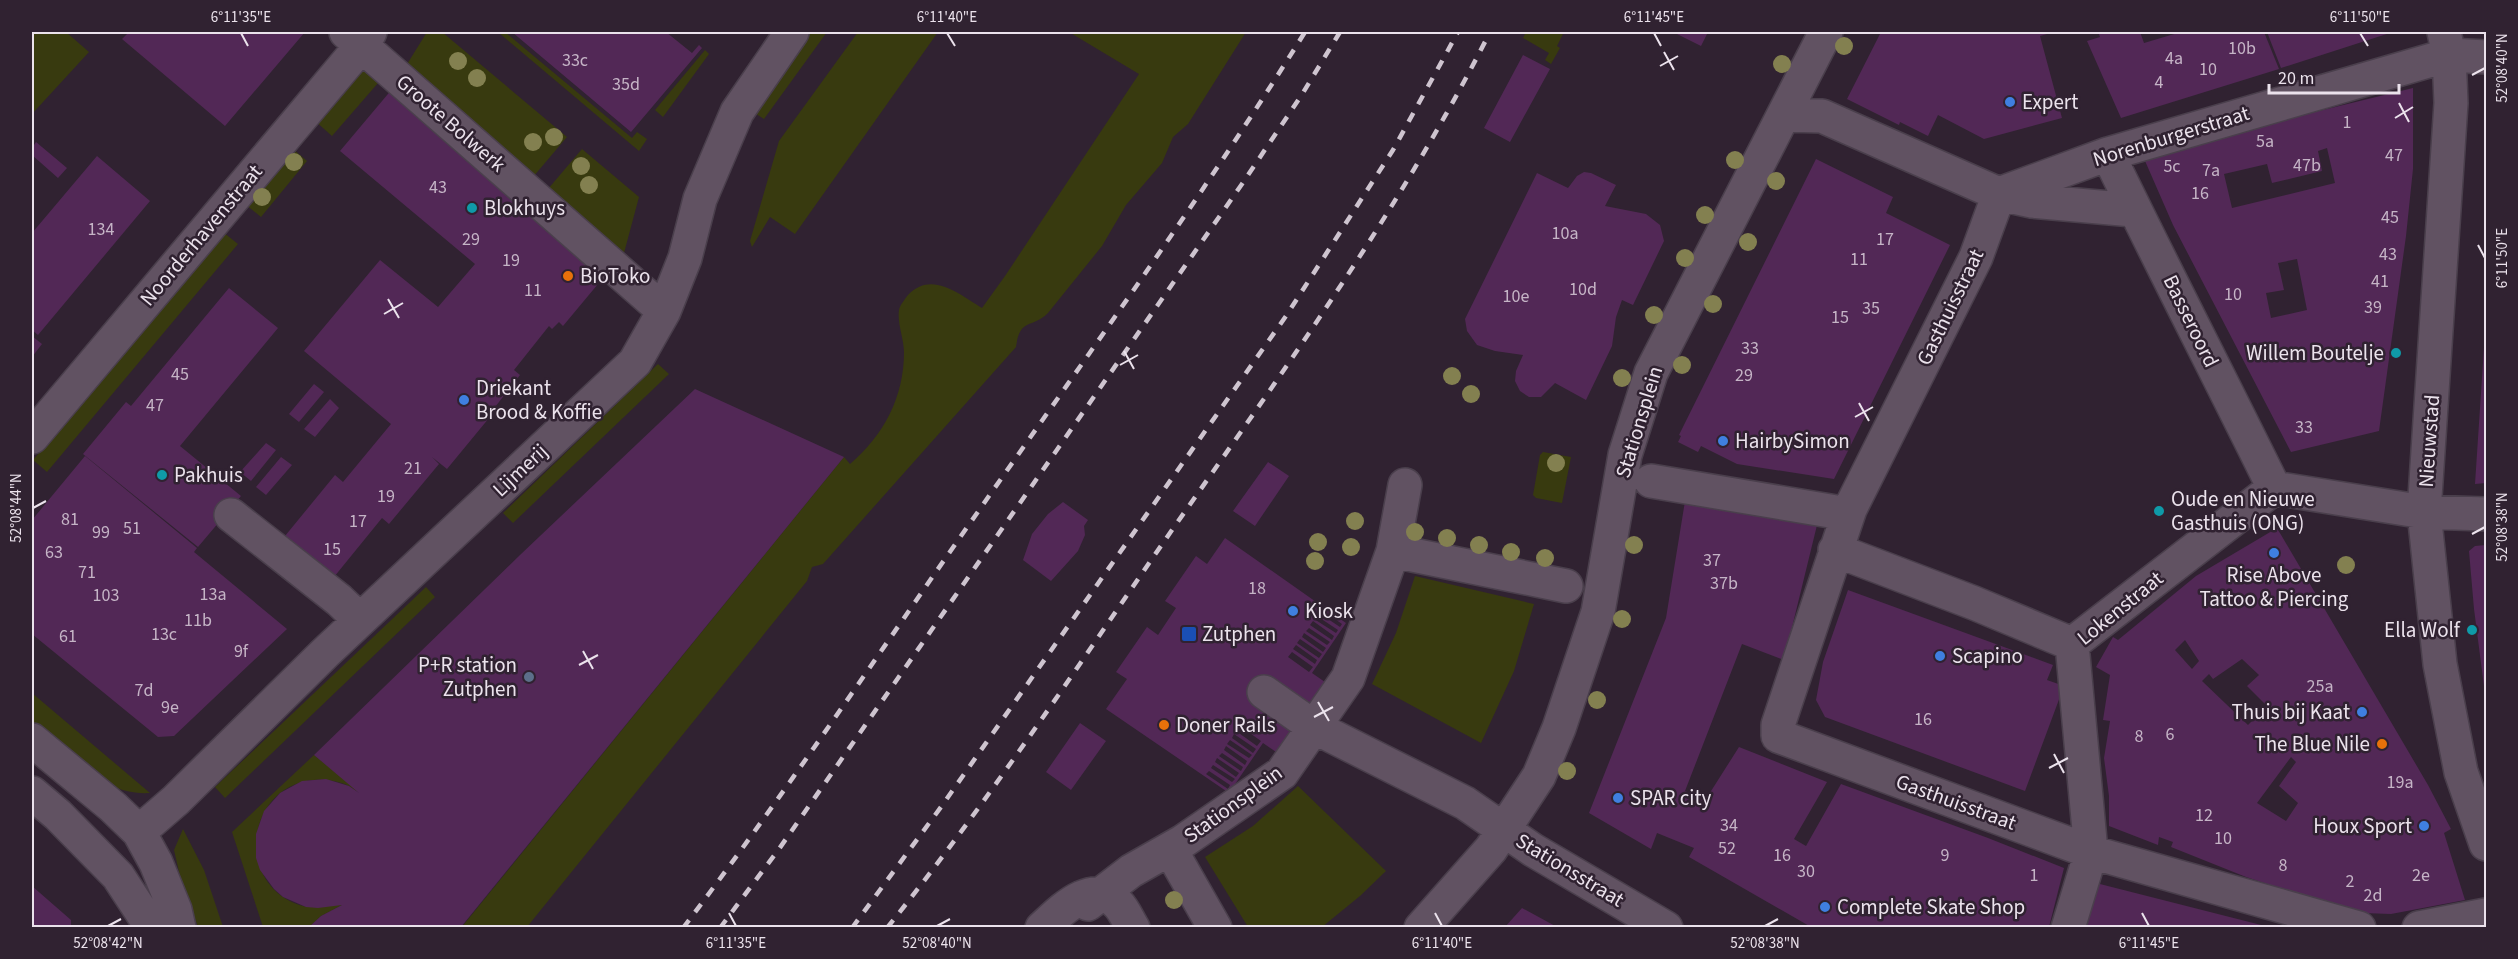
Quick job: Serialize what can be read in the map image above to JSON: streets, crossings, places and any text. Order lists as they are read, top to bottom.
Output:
{
  "streets": {
    "street": [
      "Groote Bolwerk",
      "Norenburgerstraat",
      "Noorderhavenstraat",
      "Gasthuisstraat",
      "Basseroord",
      "Stationsplein",
      "Nieuwstad",
      "Lijmerij",
      "Lokenstraat",
      "Stationsstraat"
    ]
  },
  "crossings": [
    ["Groote Bolwerk", "Noorderhavenstraat"],
    ["Groote Bolwerk", "Lijmerij"],
    ["Norenburgerstraat", "Gasthuisstraat"],
    ["Norenburgerstraat", "Basseroord"],
    ["Norenburgerstraat", "Nieuwstad"],
    ["Gasthuisstraat", "Lokenstraat"],
    ["Basseroord", "Lokenstraat"],
    ["Stationsplein", "Stationsstraat"]
  ],
  "places": {
    "other": [
      "Expert",
      "Blokhuys",
      "BioToko",
      "Willem Boutelje",
      "Driekant Brood & Koffie",
      "HairbySimon",
      "Pakhuis",
      "Oude en Nieuwe Gasthuis (ONG)",
      "Rise Above Tattoo & Piercing",
      "Kiosk",
      "Ella Wolf",
      "Scapino",
      "P+R station Zutphen",
      "Thuis bij Kaat",
      "Doner Rails",
      "The Blue Nile",
      "SPAR city",
      "Houx Sport",
      "Complete Skate Shop"
    ],
    "transit": ["Zutphen"]
  },
  "house_numbers": [
    "10b",
    "4a",
    "33c",
    "10",
    "4",
    "35d",
    "1",
    "5a",
    "47",
    "47b",
    "5c",
    "7a",
    "43",
    "16",
    "45",
    "134",
    "10a",
    "29",
    "17",
    "43",
    "11",
    "19",
    "41",
    "10d",
    "11",
    "10",
    "10e",
    "39",
    "35",
    "15",
    "33",
    "45",
    "29",
    "47",
    "33",
    "21",
    "19",
    "81",
    "17",
    "51",
    "99",
    "15",
    "63",
    "37",
    "71",
    "37b",
    "18",
    "13a",
    "103",
    "11b",
    "13c",
    "61",
    "9f",
    "25a",
    "7d",
    "9e",
    "16",
    "6",
    "8",
    "19a",
    "12",
    "34",
    "10",
    "52",
    "16",
    "9",
    "8",
    "30",
    "1",
    "2e",
    "2",
    "2d"
  ],
  "scale_bar": "20 m",
  "coordinates": [
    "6°11'35\"E",
    "6°11'40\"E",
    "6°11'45\"E",
    "6°11'50\"E",
    "52°08'40\"N",
    "52°08'44\"N",
    "52°08'38\"N",
    "52°08'42\"N"
  ]
}
